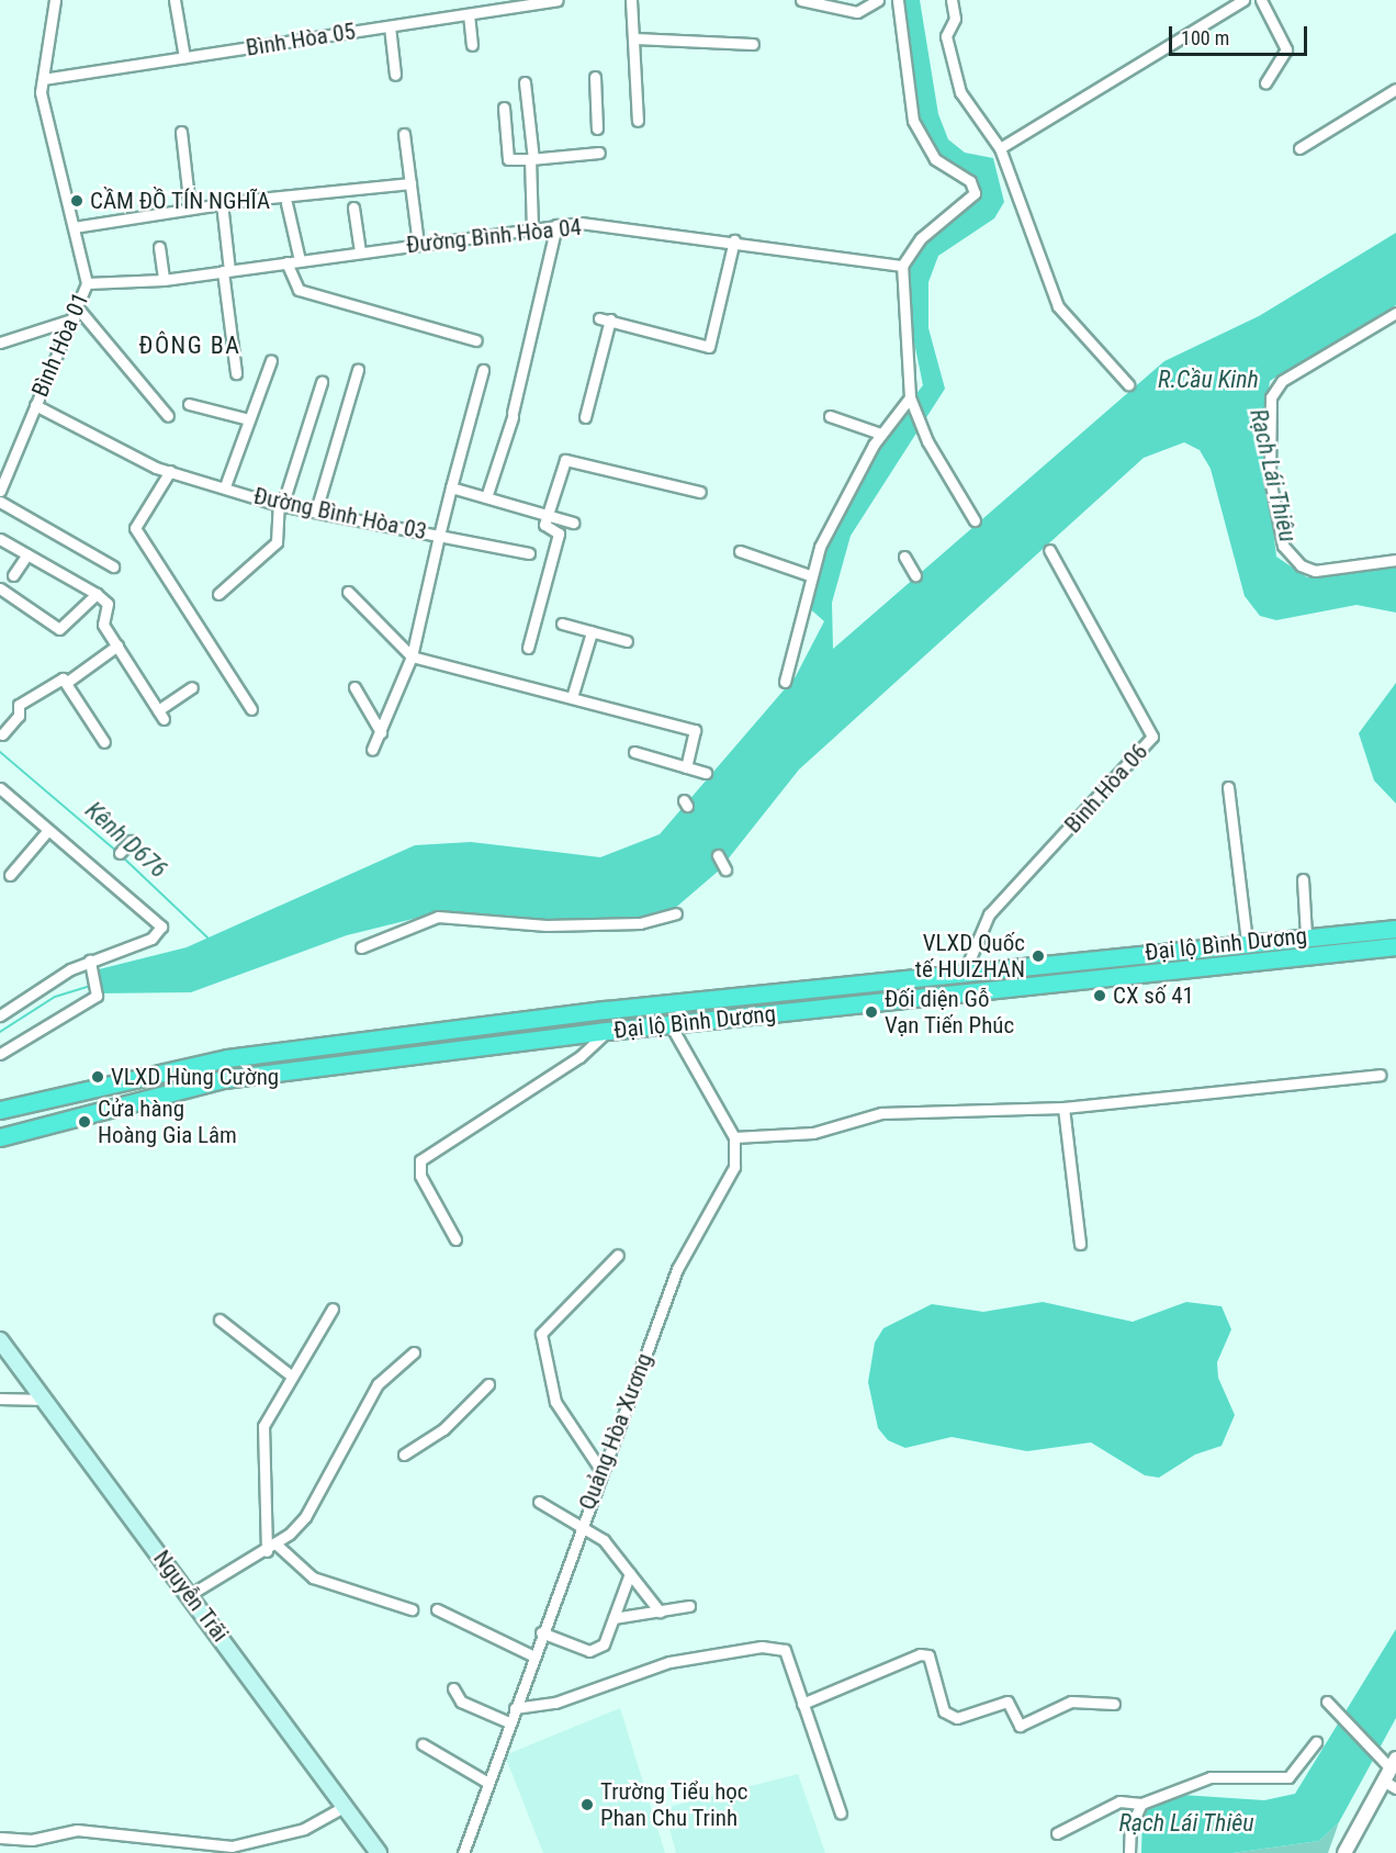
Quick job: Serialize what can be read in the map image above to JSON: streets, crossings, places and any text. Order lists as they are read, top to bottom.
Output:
{
  "streets": {
    "highway": ["Đại lộ Bình Dương"],
    "main road": ["Nguyễn Trãi"],
    "street": [
      "Bình Hòa 05",
      "Đường Bình Hòa 04",
      "Bình Hòa 01",
      "Đường Bình Hòa 03",
      "Bình Hòa 06",
      "Quảng Hòa Xương"
    ]
  },
  "crossings": [
    ["Bình Hòa 05", "Bình Hòa 01"],
    ["Đường Bình Hòa 04", "Bình Hòa 01"],
    ["Bình Hòa 01", "Đường Bình Hòa 03"],
    ["Bình Hòa 06", "Đại lộ Bình Dương"]
  ],
  "districts": ["ĐÔNG BA"],
  "water": ["R.Cầu Kinh", "Rạch Lái Thiêu", "Kênh D676"],
  "places": [
    "CẦM ĐỒ TÍN NGHĨA",
    "VLXD Quốc tế HUIZHAN",
    "CX số 41",
    "Đối diện Gỗ Vạn Tiến Phúc",
    "VLXD Hùng Cường",
    "Cửa hàng Hoàng Gia Lâm",
    "Trường Tiểu học Phan Chu Trinh"
  ],
  "scale_bar": "100 m"
}
